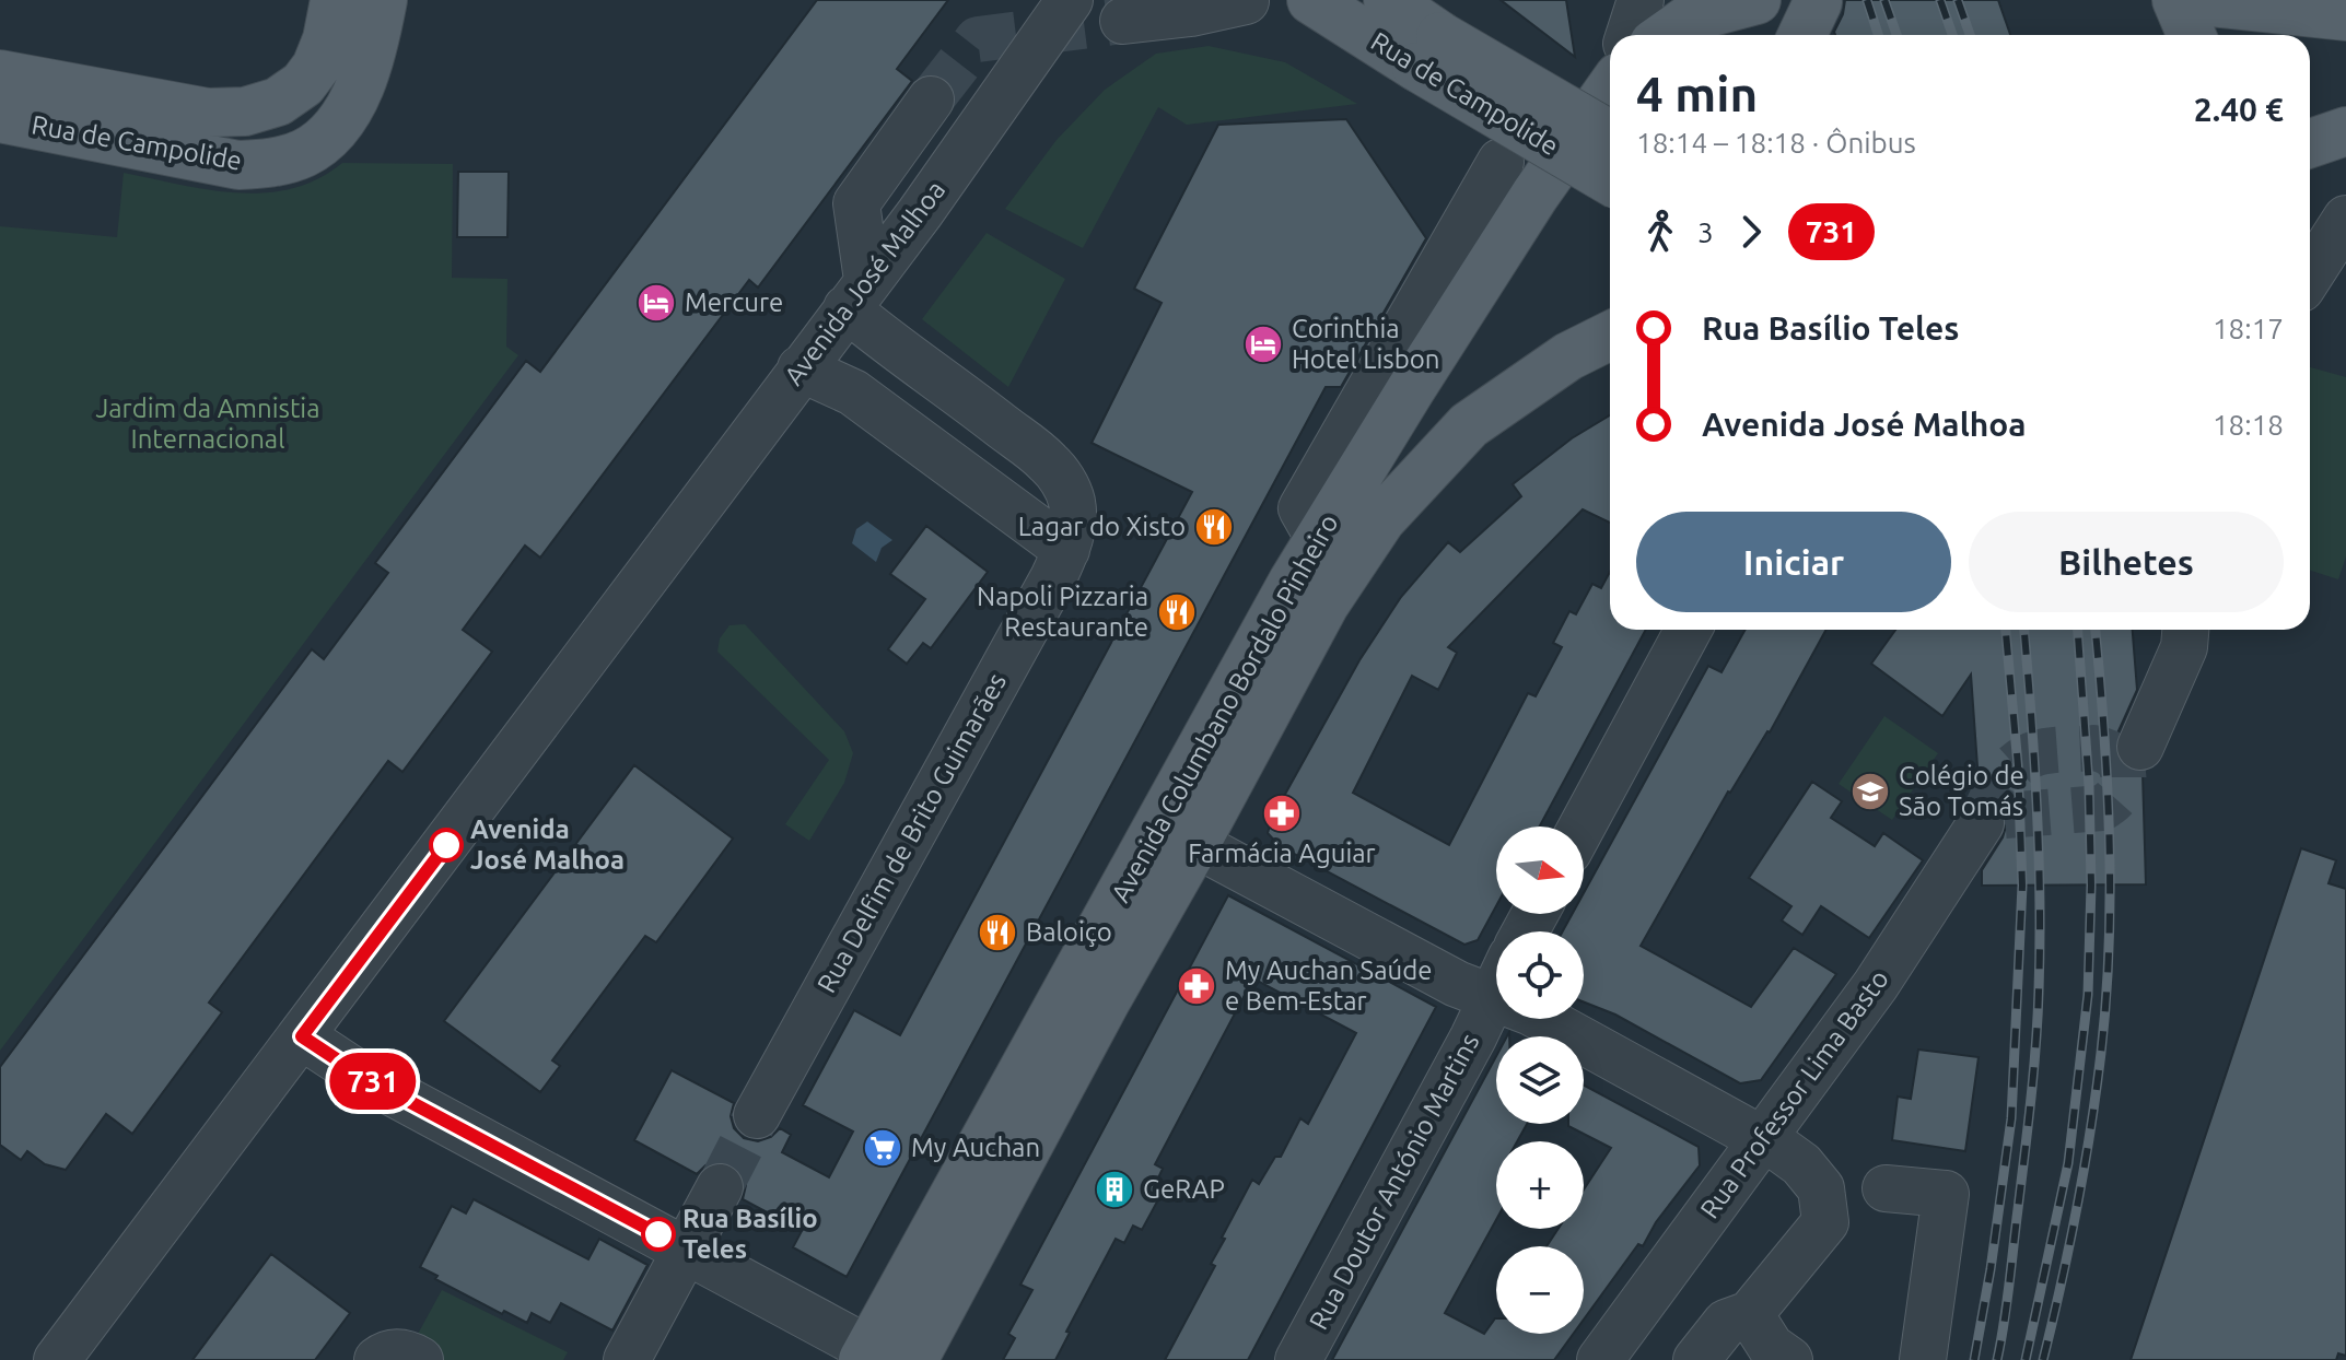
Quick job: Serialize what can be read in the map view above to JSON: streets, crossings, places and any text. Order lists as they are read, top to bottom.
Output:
{
  "streets": {
    "main road": ["Rua de Campolide", "Avenida Columbano Bordalo Pinheiro"],
    "street": [
      "Avenida José Malhoa",
      "Rua Delfim de Brito Guimarães",
      "Rua Professor Lima Basto",
      "Rua Doutor António Martins"
    ]
  },
  "crossings": [
    ["Avenida José Malhoa", "Rua Delfim de Brito Guimarães"]
  ],
  "parks": ["Jardim da Amnistia Internacional"],
  "places": {
    "hotel": ["Mercure", "Corinthia Hotel Lisbon"],
    "restaurant": ["Lagar do Xisto", "Napoli Pizzaria Restaurante", "Baloiço"],
    "school or university": ["Colégio de São Tomás"],
    "pharmacy": ["Farmácia Aguiar", "My Auchan Saúde e Bem-Estar"],
    "other": ["Avenida José Malhoa", "Rua Basílio Teles"],
    "supermarket": ["My Auchan"],
    "building": ["GeRAP"]
  },
  "lines": ["bus line 731"],
  "north": "right",
  "page": {
    "on_map": "731",
    "heading": ["4 min", "18:14 – 18:18 · Ônibus", "2.40 €"],
    "legs": ["3", "731"],
    "list": [
      {
        "name": "Rua Basílio Teles",
        "value": "18:17"
      },
      {
        "name": "Avenida José Malhoa",
        "value": "18:18"
      }
    ],
    "buttons": ["Iniciar", "Bilhetes"],
    "map_buttons": ["+", "−"]
  }
}
